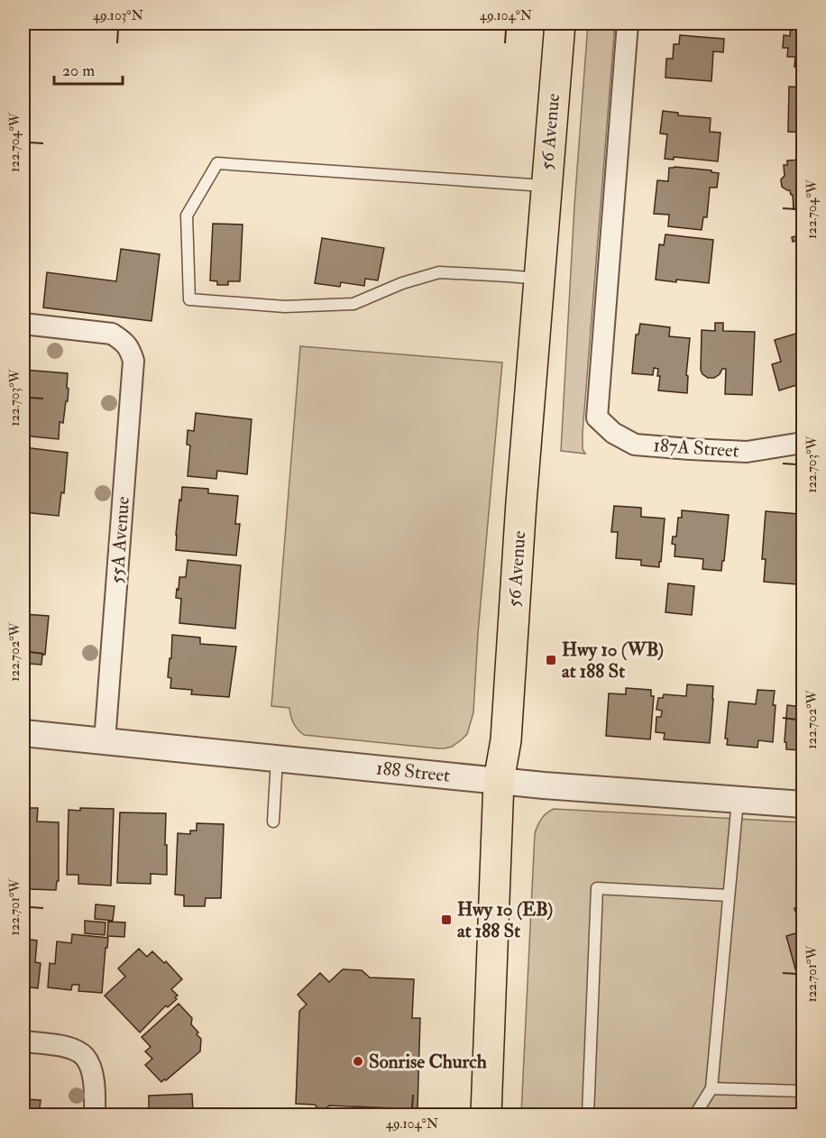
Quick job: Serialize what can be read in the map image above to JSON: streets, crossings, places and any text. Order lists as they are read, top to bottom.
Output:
{
  "streets": {
    "highway": ["56 Avenue"],
    "street": ["187A Street", "55A Avenue", "188 Street"]
  },
  "crossings": [
    ["56 Avenue", "188 Street"],
    ["55A Avenue", "188 Street"]
  ],
  "places": {
    "transit": ["Hwy 10 (WB) at 188 St", "Hwy 10 (EB) at 188 St"],
    "other": ["Sonrise Church"]
  },
  "scale_bar": "20 m",
  "coordinates": [
    "49.103°N",
    "49.104°N",
    "122.704°W",
    "122.703°W",
    "122.702°W",
    "122.701°W"
  ]
}
